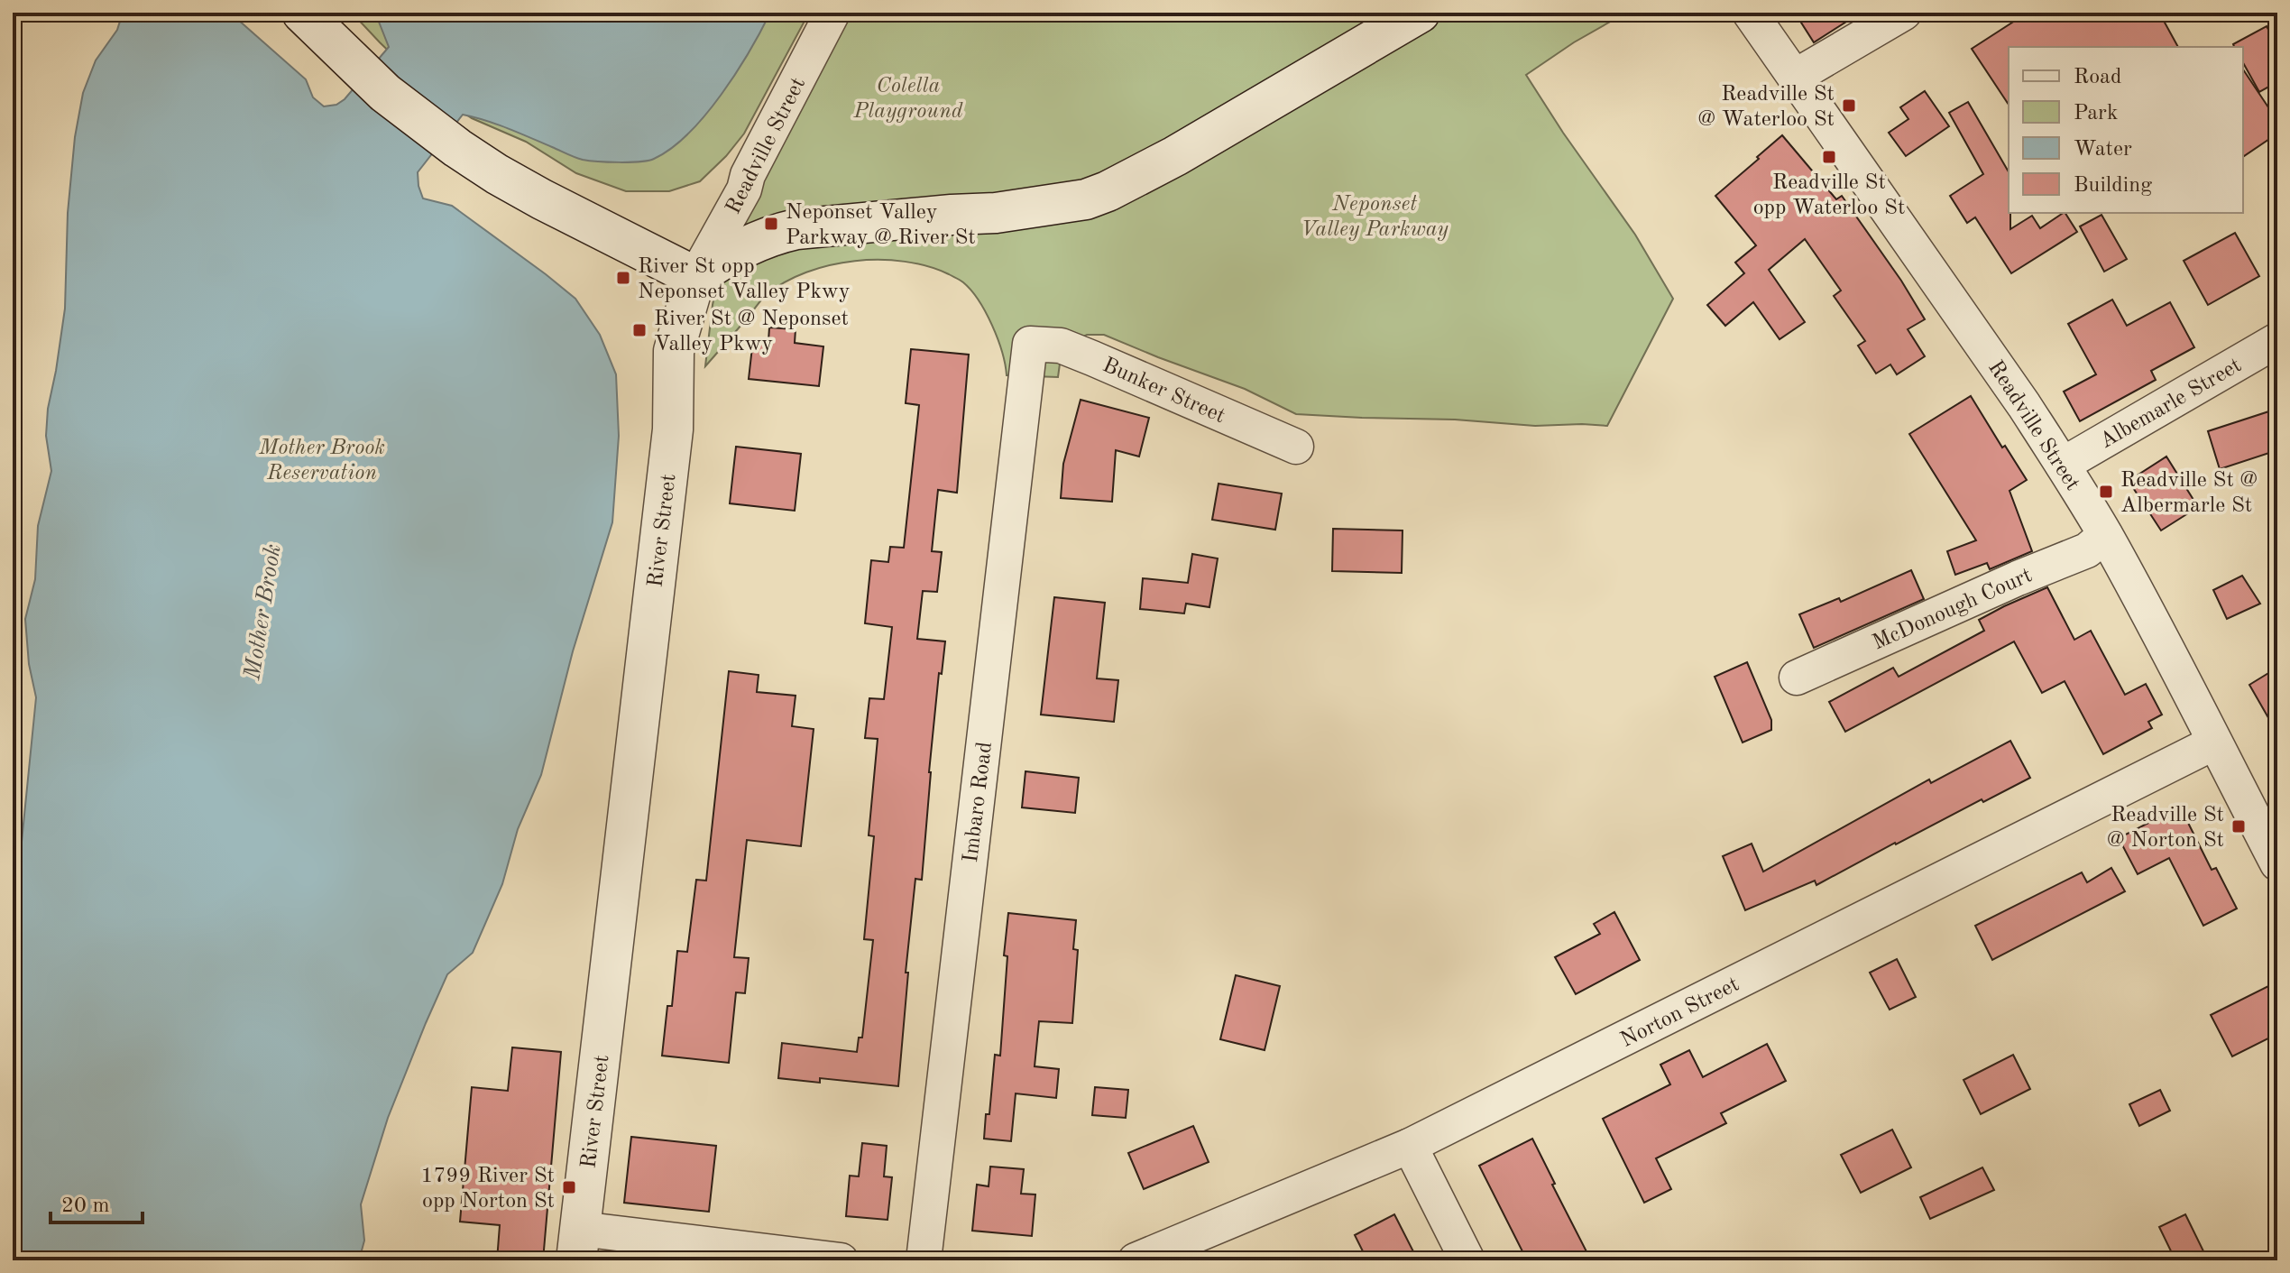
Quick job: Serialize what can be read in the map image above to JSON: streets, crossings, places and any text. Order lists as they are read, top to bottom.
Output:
{
  "streets": {
    "main road": ["River Street"],
    "street": [
      "Readville Street",
      "Bunker Street",
      "Albemarle Street",
      "McDonough Court",
      "Imbaro Road",
      "Norton Street"
    ]
  },
  "crossings": [
    ["Readville Street", "Albemarle Street"],
    ["Readville Street", "River Street"],
    ["Readville Street", "McDonough Court"],
    ["Readville Street", "Norton Street"],
    ["Bunker Street", "Imbaro Road"]
  ],
  "water": ["Mother Brook"],
  "parks": ["Colella Playground", "Neponset Valley Parkway", "Mother Brook Reservation"],
  "places": {
    "transit": [
      "Readville St @ Waterloo St",
      "Readville St opp Waterloo St",
      "Neponset Valley Parkway @ River St",
      "River St opp Neponset Valley Pkwy",
      "River St @ Neponset Valley Pkwy",
      "Readville St @ Albermarle St",
      "Readville St @ Norton St",
      "1799 River St opp Norton St"
    ]
  },
  "legend": [
    "Road",
    "Park",
    "Water",
    "Building"
  ],
  "scale_bar": "20 m"
}
